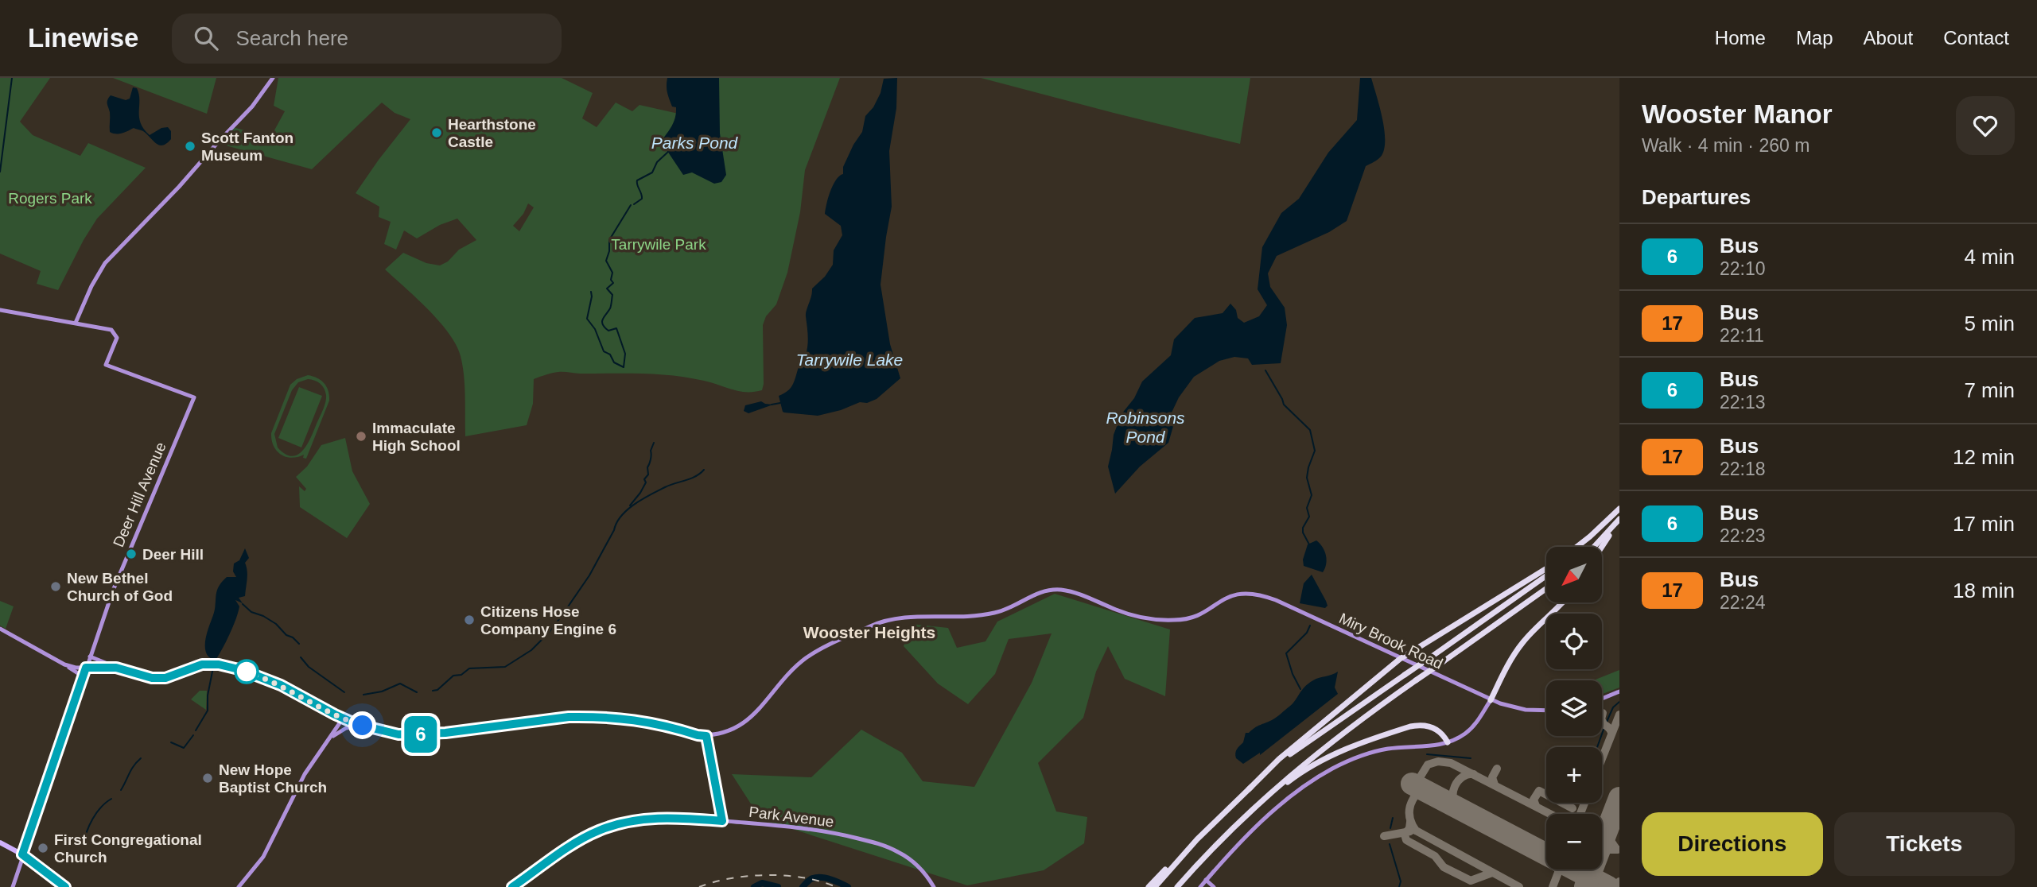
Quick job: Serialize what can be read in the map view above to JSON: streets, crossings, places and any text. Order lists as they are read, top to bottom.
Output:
{
  "streets": {
    "street": ["Deer Hill Avenue", "Miry Brook Road", "Park Avenue"]
  },
  "districts": ["Wooster Heights"],
  "water": ["Parks Pond", "Tarrywile Lake", "Robinsons Pond"],
  "parks": ["Rogers Park", "Tarrywile Park"],
  "places": [
    "Hearthstone Castle",
    "Scott Fanton Museum",
    "Immaculate High School",
    "Deer Hill",
    "New Bethel Church of God",
    "Citizens Hose Company Engine 6",
    "New Hope Baptist Church",
    "First Congregational Church"
  ],
  "lines": ["bus line 6"],
  "north": "bottom left",
  "page": {
    "header": "Linewise",
    "search": "Search here",
    "nav": [
      "Home",
      "Map",
      "About",
      "Contact"
    ],
    "on_map": "6",
    "heading": [
      ["Wooster Manor", "Walk · 4 min · 260 m"],
      "Departures"
    ],
    "list": [
      {
        "mark": "6",
        "name": "Bus",
        "note": "22:10",
        "value": "4 min"
      },
      {
        "mark": "17",
        "name": "Bus",
        "note": "22:11",
        "value": "5 min"
      },
      {
        "mark": "6",
        "name": "Bus",
        "note": "22:13",
        "value": "7 min"
      },
      {
        "mark": "17",
        "name": "Bus",
        "note": "22:18",
        "value": "12 min"
      },
      {
        "mark": "6",
        "name": "Bus",
        "note": "22:23",
        "value": "17 min"
      },
      {
        "mark": "17",
        "name": "Bus",
        "note": "22:24",
        "value": "18 min"
      }
    ],
    "map_buttons": ["+", "−"],
    "buttons": ["Directions", "Tickets"]
  }
}
